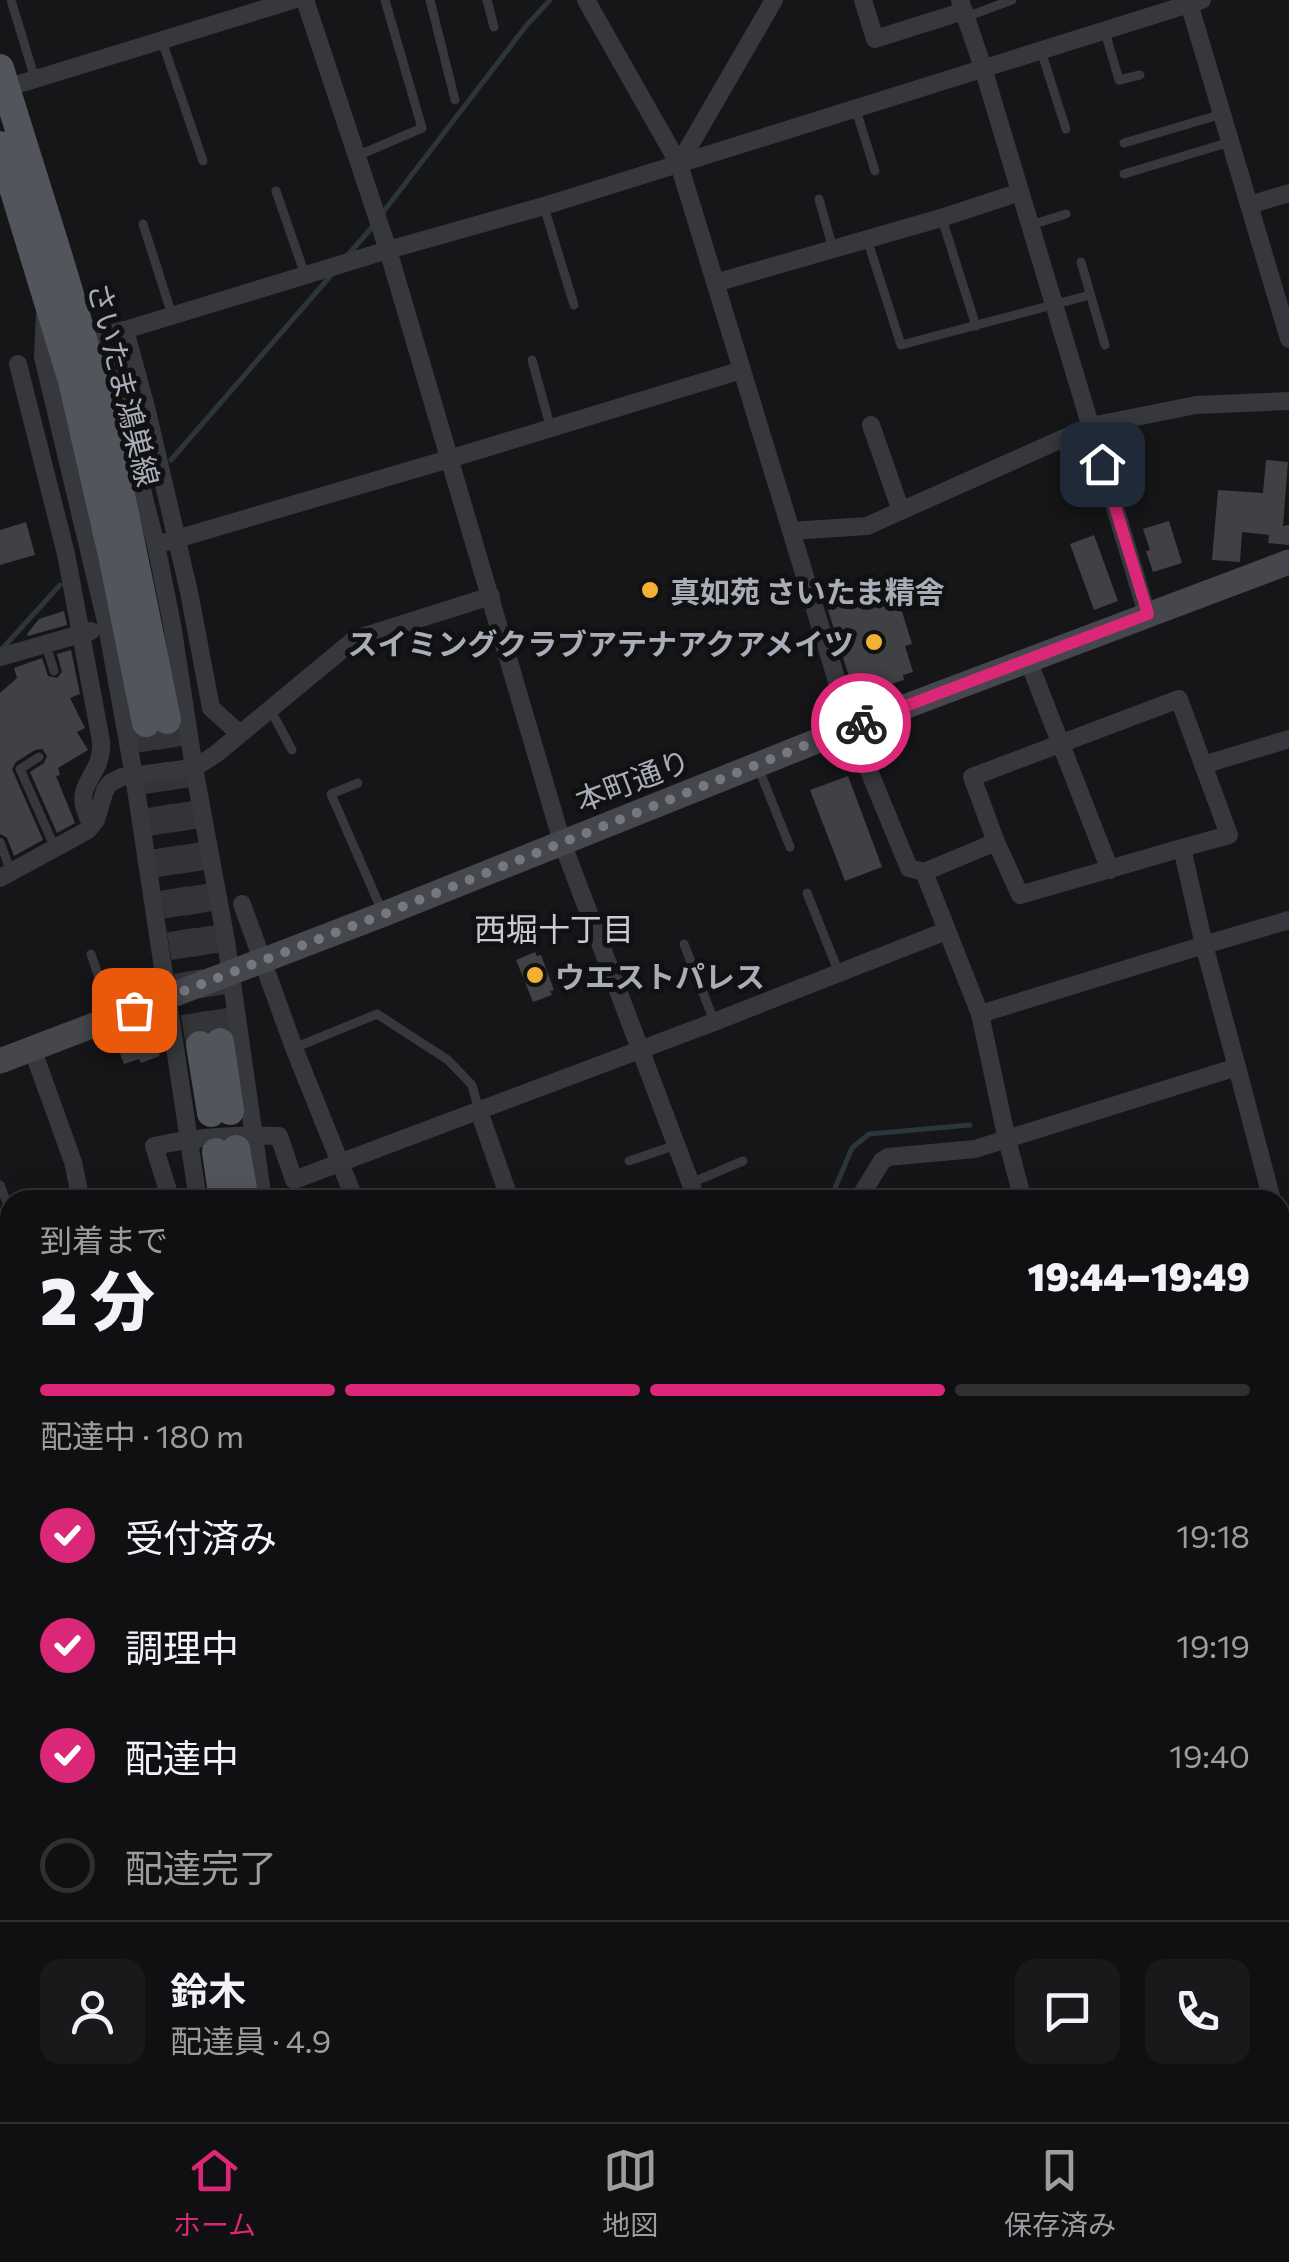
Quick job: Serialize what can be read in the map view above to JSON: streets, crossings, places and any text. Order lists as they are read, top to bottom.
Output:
{
  "streets": {
    "main road": ["さいたま鴻巣線", "本町通り"]
  },
  "districts": ["西堀十丁目"],
  "places": ["真如苑 さいたま精舎", "スイミングクラブアテナアクアメイツ", "ウエストパレス"],
  "page": {
    "heading": ["2 分", "到着まで", "19:44–19:49"],
    "panel": ["鈴木", "配達員 · 4.9"],
    "bar": "配達中 · 180 m",
    "list": [
      ["受付済み", "19:18"],
      ["調理中", "19:19"],
      ["配達中", "19:40"],
      "配達完了"
    ],
    "tabs": ["ホーム", "地図", "保存済み"]
  }
}
